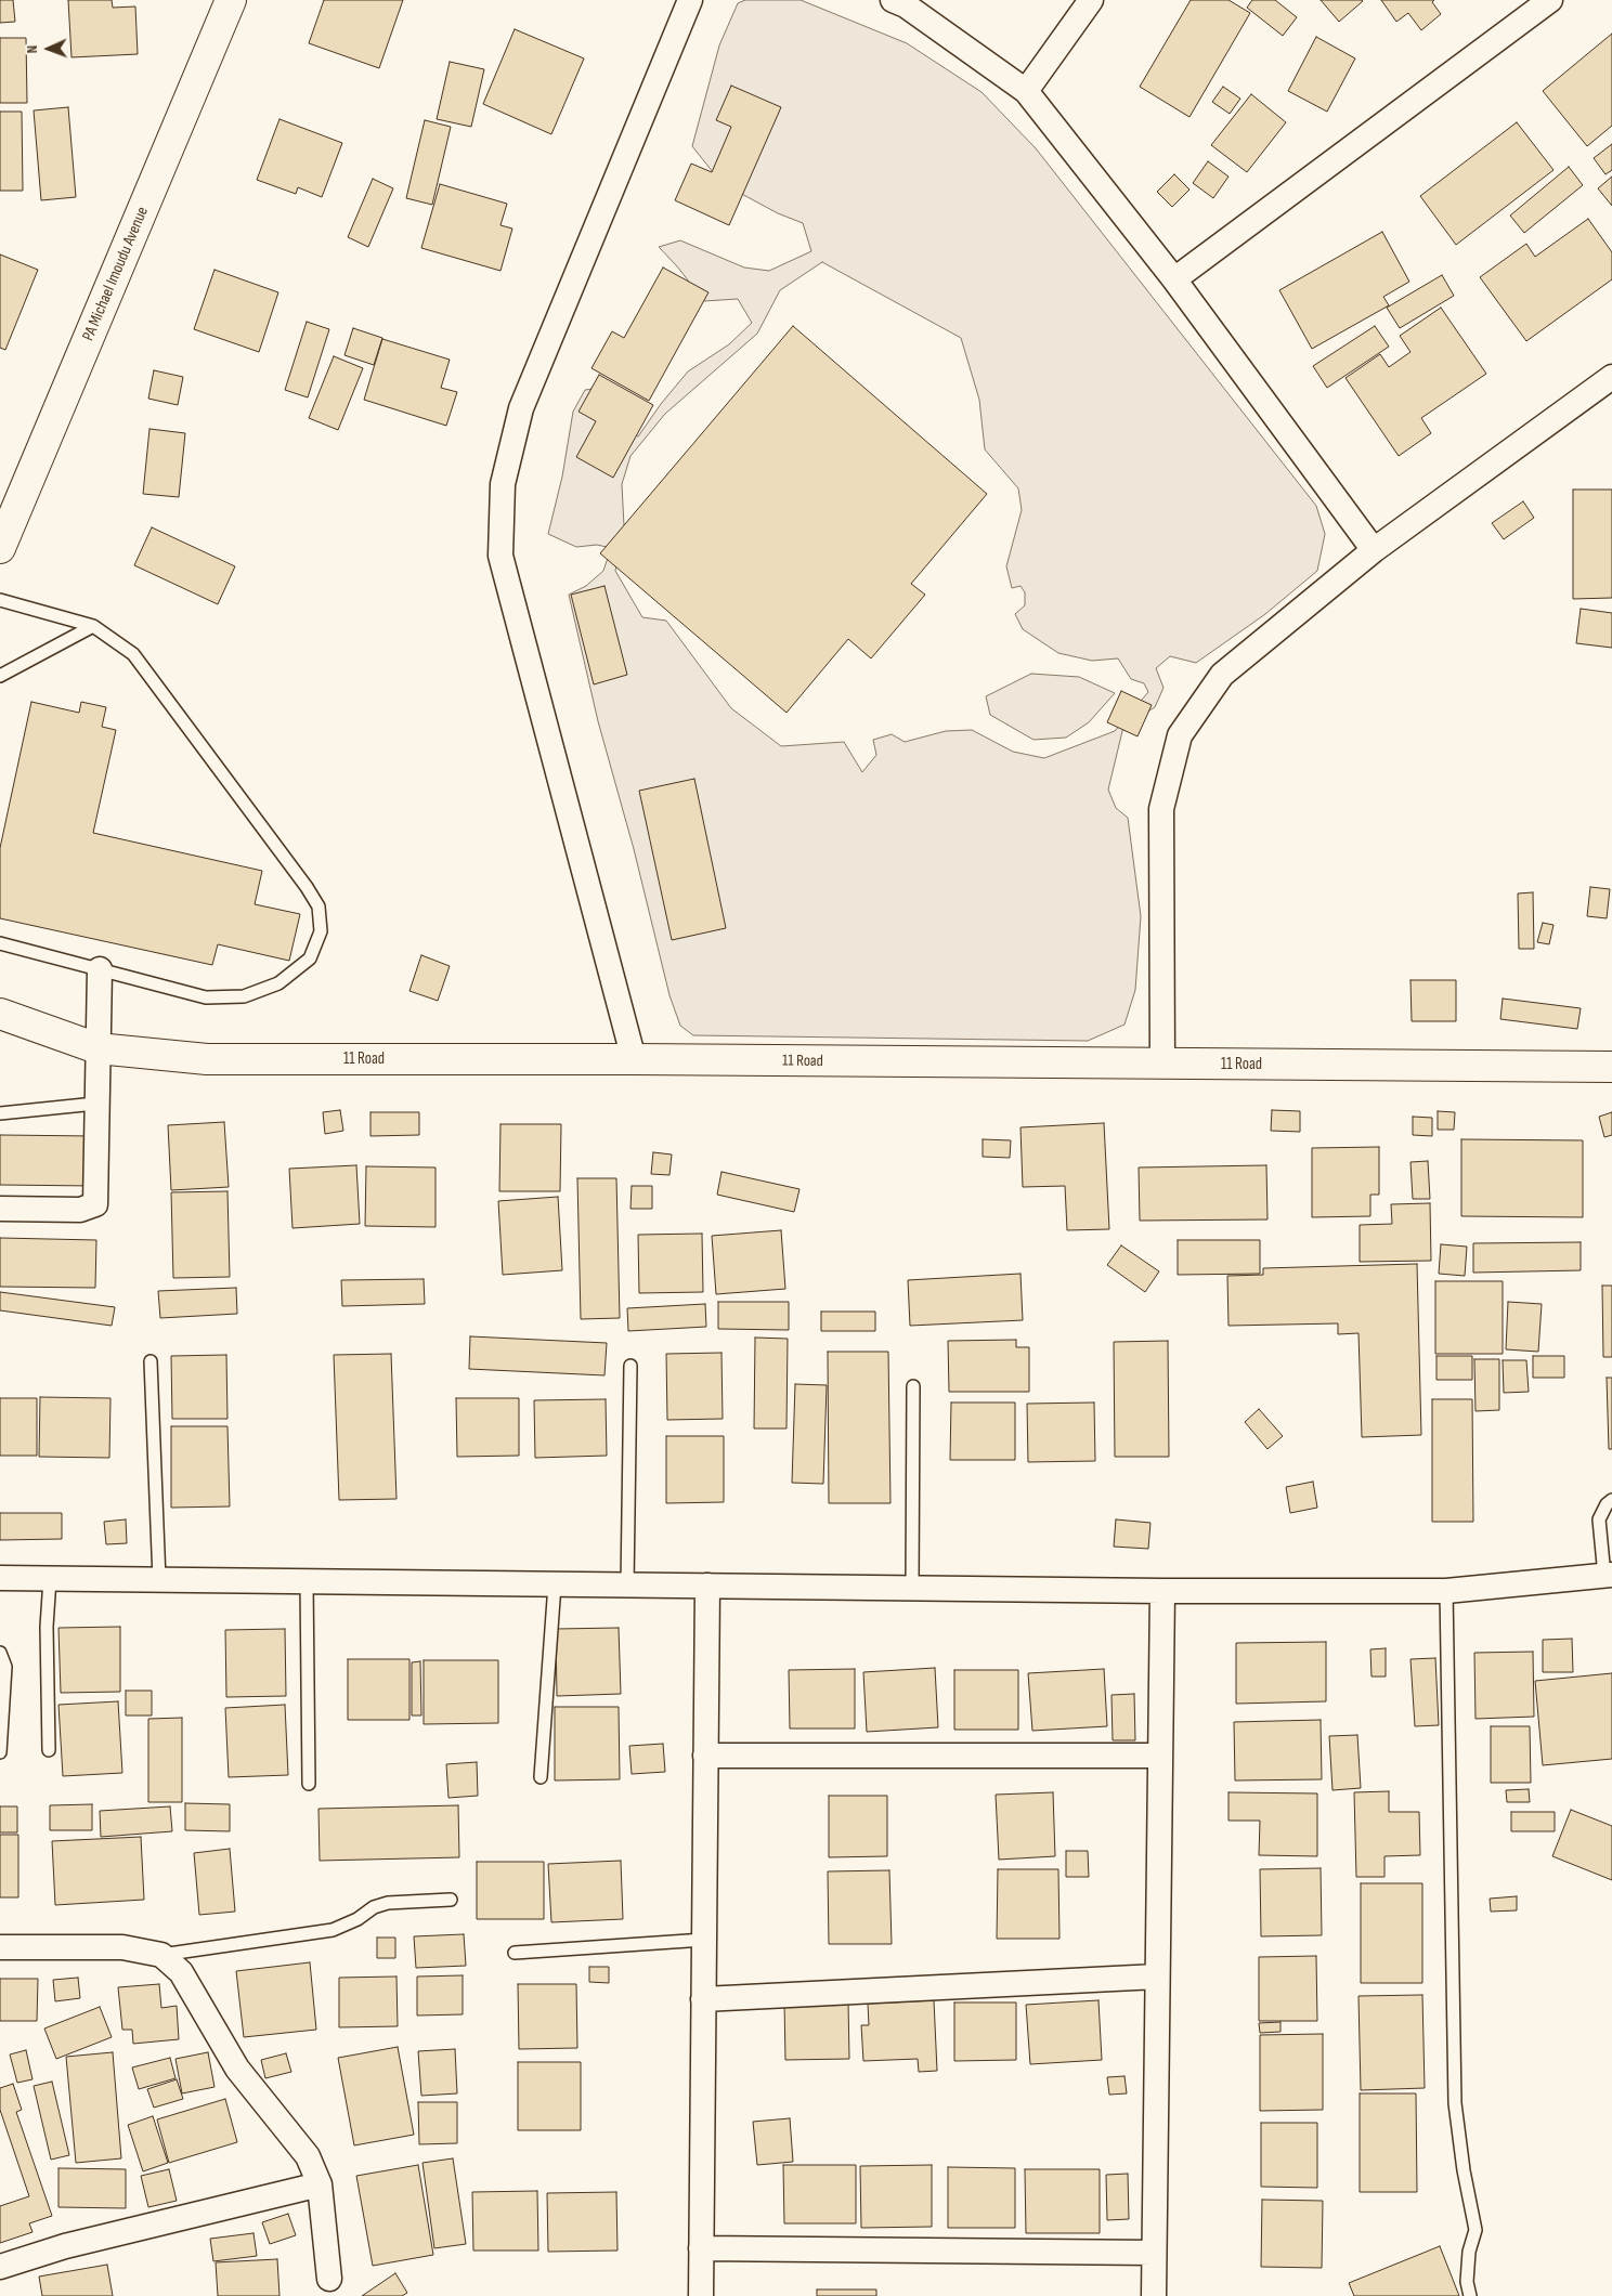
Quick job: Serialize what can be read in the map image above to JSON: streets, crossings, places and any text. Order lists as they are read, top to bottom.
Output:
{
  "streets": {
    "street": ["PA Michael Imoudu Avenue", "11 Road"]
  },
  "north": "left"
}
